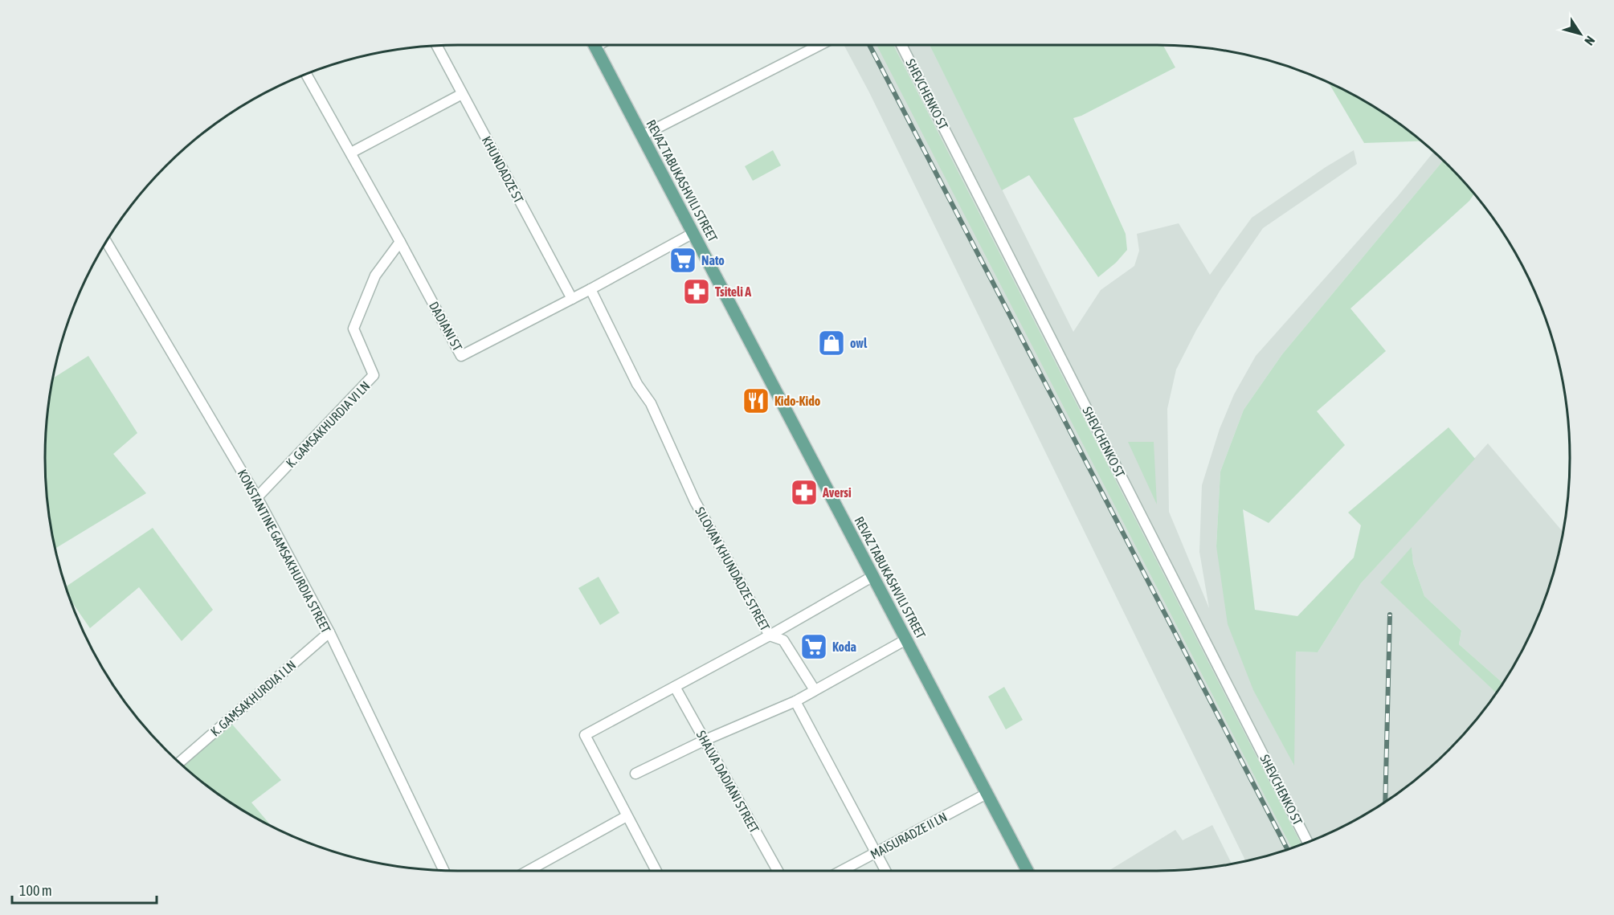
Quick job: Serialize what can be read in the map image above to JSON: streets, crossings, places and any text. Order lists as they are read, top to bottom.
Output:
{
  "streets": {
    "main road": ["REVAZ TABUKASHVILI STREET"],
    "street": [
      "SHEVCHENKO ST",
      "KHUNDADZE ST",
      "DADIANI ST",
      "K. GAMSAKHURDIA VI LN",
      "KONSTANTINE GAMSAKHURDIA STREET",
      "SILOVAN KHUNDADZE STREET",
      "K. GAMSAKHURDIA I LN",
      "SHALVA DADIANI STREET",
      "MAISURADZE II LN"
    ]
  },
  "crossings": [
    ["KHUNDADZE ST", "DADIANI ST"],
    ["REVAZ TABUKASHVILI STREET", "DADIANI ST"],
    ["REVAZ TABUKASHVILI STREET", "MAISURADZE II LN"],
    ["DADIANI ST", "K. GAMSAKHURDIA VI LN"],
    ["DADIANI ST", "SILOVAN KHUNDADZE STREET"],
    ["K. GAMSAKHURDIA VI LN", "KONSTANTINE GAMSAKHURDIA STREET"],
    ["KONSTANTINE GAMSAKHURDIA STREET", "K. GAMSAKHURDIA I LN"]
  ],
  "places": {
    "supermarket": ["Nato", "Koda"],
    "pharmacy": ["Tsiteli A", "Aversi"],
    "shop": ["owl"],
    "restaurant": ["Kido-Kido"]
  },
  "scale_bar": "100 m",
  "north": "bottom right"
}
